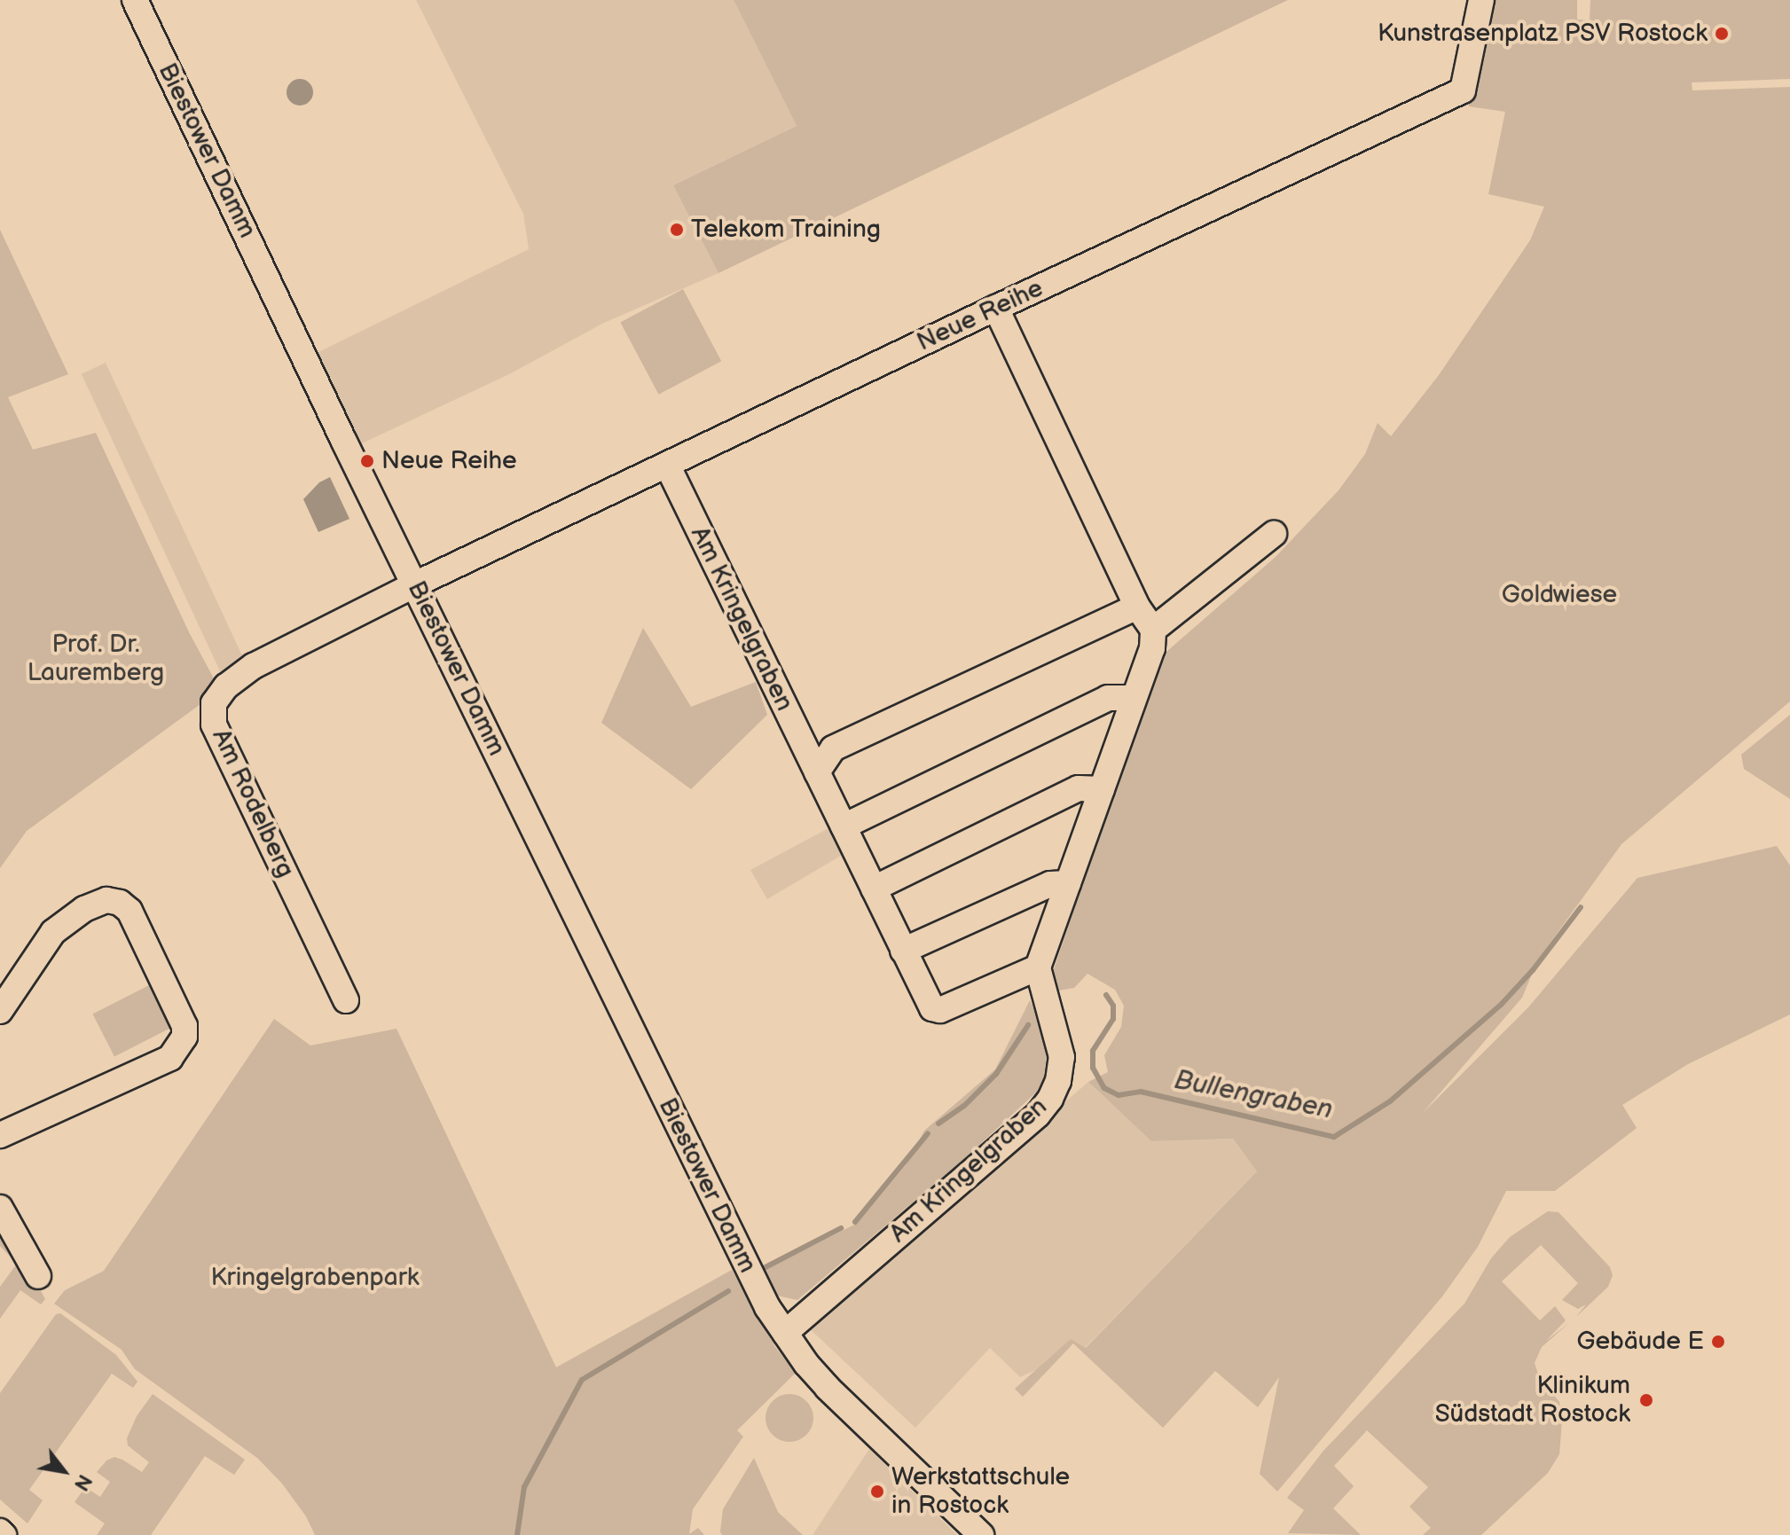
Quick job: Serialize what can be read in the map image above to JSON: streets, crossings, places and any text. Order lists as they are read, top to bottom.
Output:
{
  "streets": {
    "street": [
      "Biestower Damm",
      "Neue Reihe",
      "Am Kringelgraben",
      "Am Rodelberg"
    ]
  },
  "crossings": [
    ["Biestower Damm", "Neue Reihe"],
    ["Biestower Damm", "Am Kringelgraben"],
    ["Biestower Damm", "Am Rodelberg"],
    ["Neue Reihe", "Am Kringelgraben"],
    ["Neue Reihe", "Am Rodelberg"]
  ],
  "water": ["Bullengraben"],
  "parks": ["Goldwiese", "Prof. Dr. Lauremberg", "Kringelgrabenpark"],
  "places": [
    "Kunstrasenplatz PSV Rostock",
    "Telekom Training",
    "Neue Reihe",
    "Gebäude E",
    "Klinikum Südstadt Rostock",
    "Werkstattschule in Rostock"
  ],
  "north": "bottom right"
}
